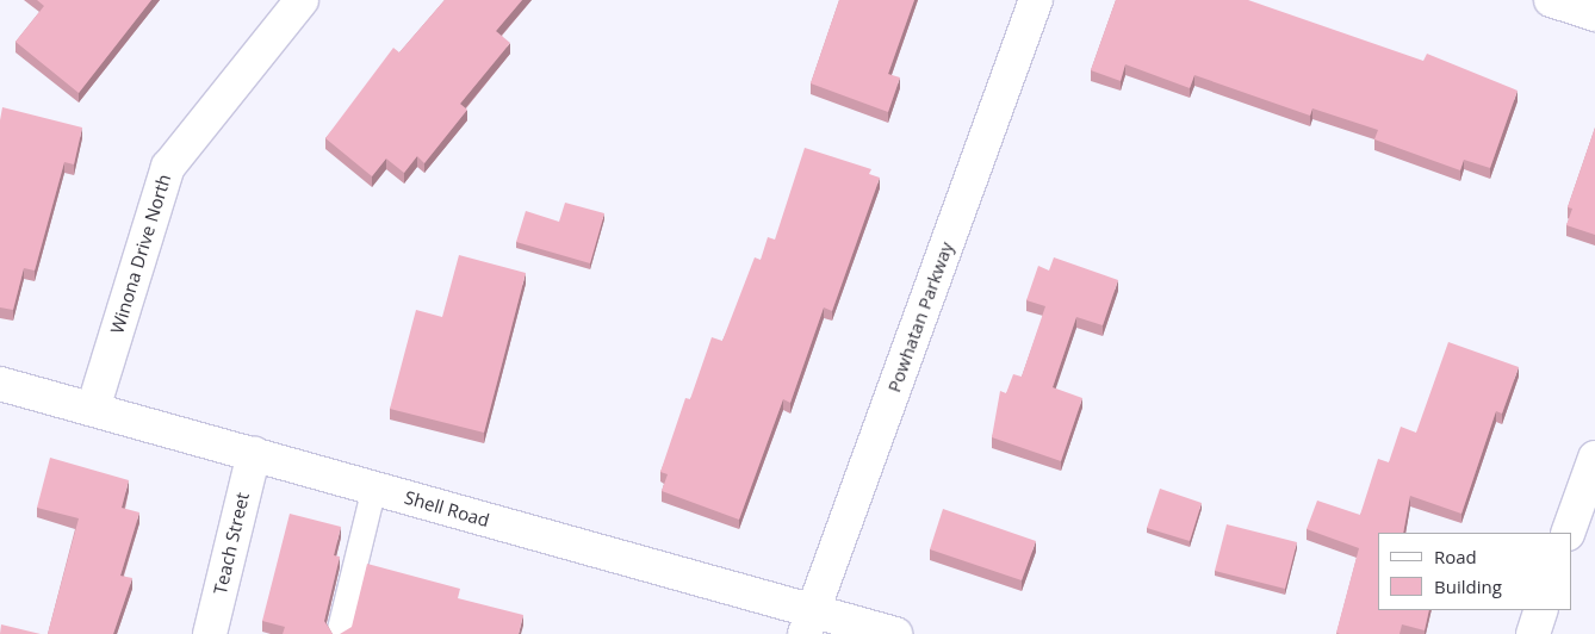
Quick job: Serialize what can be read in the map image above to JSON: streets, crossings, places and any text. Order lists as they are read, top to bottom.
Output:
{
  "streets": {
    "street": [
      "Winona Drive North",
      "Powhatan Parkway",
      "Shell Road",
      "Teach Street"
    ]
  },
  "crossings": [
    ["Winona Drive North", "Shell Road"],
    ["Powhatan Parkway", "Shell Road"],
    ["Shell Road", "Teach Street"]
  ],
  "legend": ["Road", "Building"]
}
